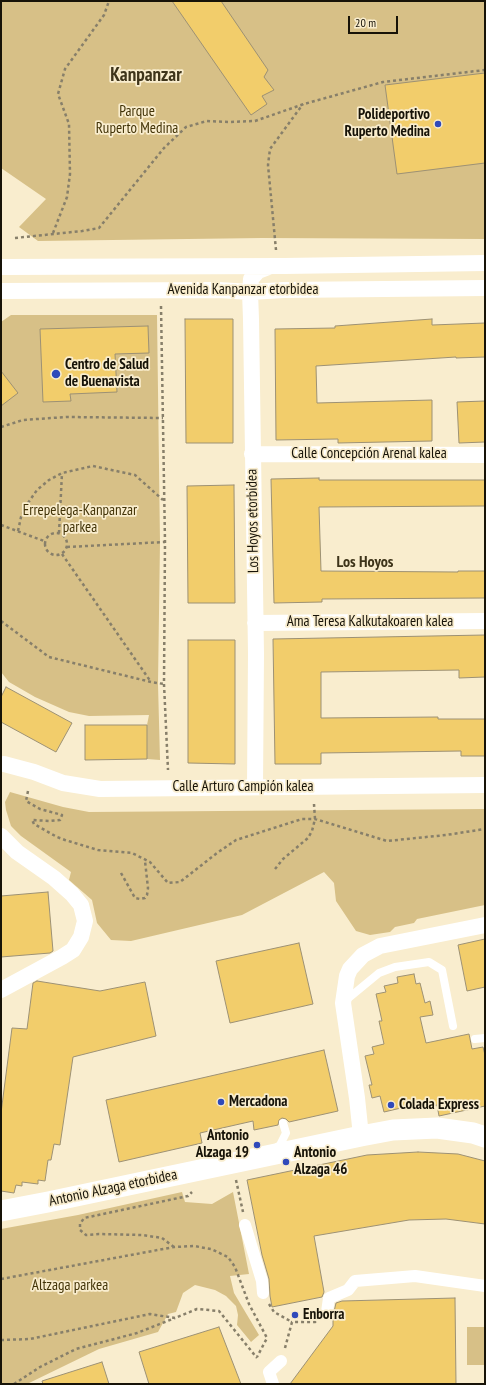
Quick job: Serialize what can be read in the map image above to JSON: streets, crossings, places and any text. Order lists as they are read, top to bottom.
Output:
{
  "streets": {
    "street": [
      "Avenida Kanpanzar etorbidea",
      "Calle Concepción Arenal kalea",
      "Los Hoyos etorbidea",
      "Ama Teresa Kalkutakoaren kalea",
      "Calle Arturo Campión kalea",
      "Antonio Alzaga etorbidea"
    ]
  },
  "crossings": [
    ["Avenida Kanpanzar etorbidea", "Los Hoyos etorbidea"],
    ["Calle Concepción Arenal kalea", "Los Hoyos etorbidea"],
    ["Los Hoyos etorbidea", "Ama Teresa Kalkutakoaren kalea"],
    ["Los Hoyos etorbidea", "Calle Arturo Campión kalea"]
  ],
  "districts": ["Kanpanzar", "Los Hoyos"],
  "parks": ["Parque Ruperto Medina", "Errepelega-Kanpanzar parkea", "Altzaga parkea"],
  "places": [
    "Polideportivo Ruperto Medina",
    "Centro de Salud de Buenavista",
    "Mercadona",
    "Colada Express",
    "Antonio Alzaga 19",
    "Antonio Alzaga 46",
    "Enborra"
  ],
  "scale_bar": "20 m"
}
